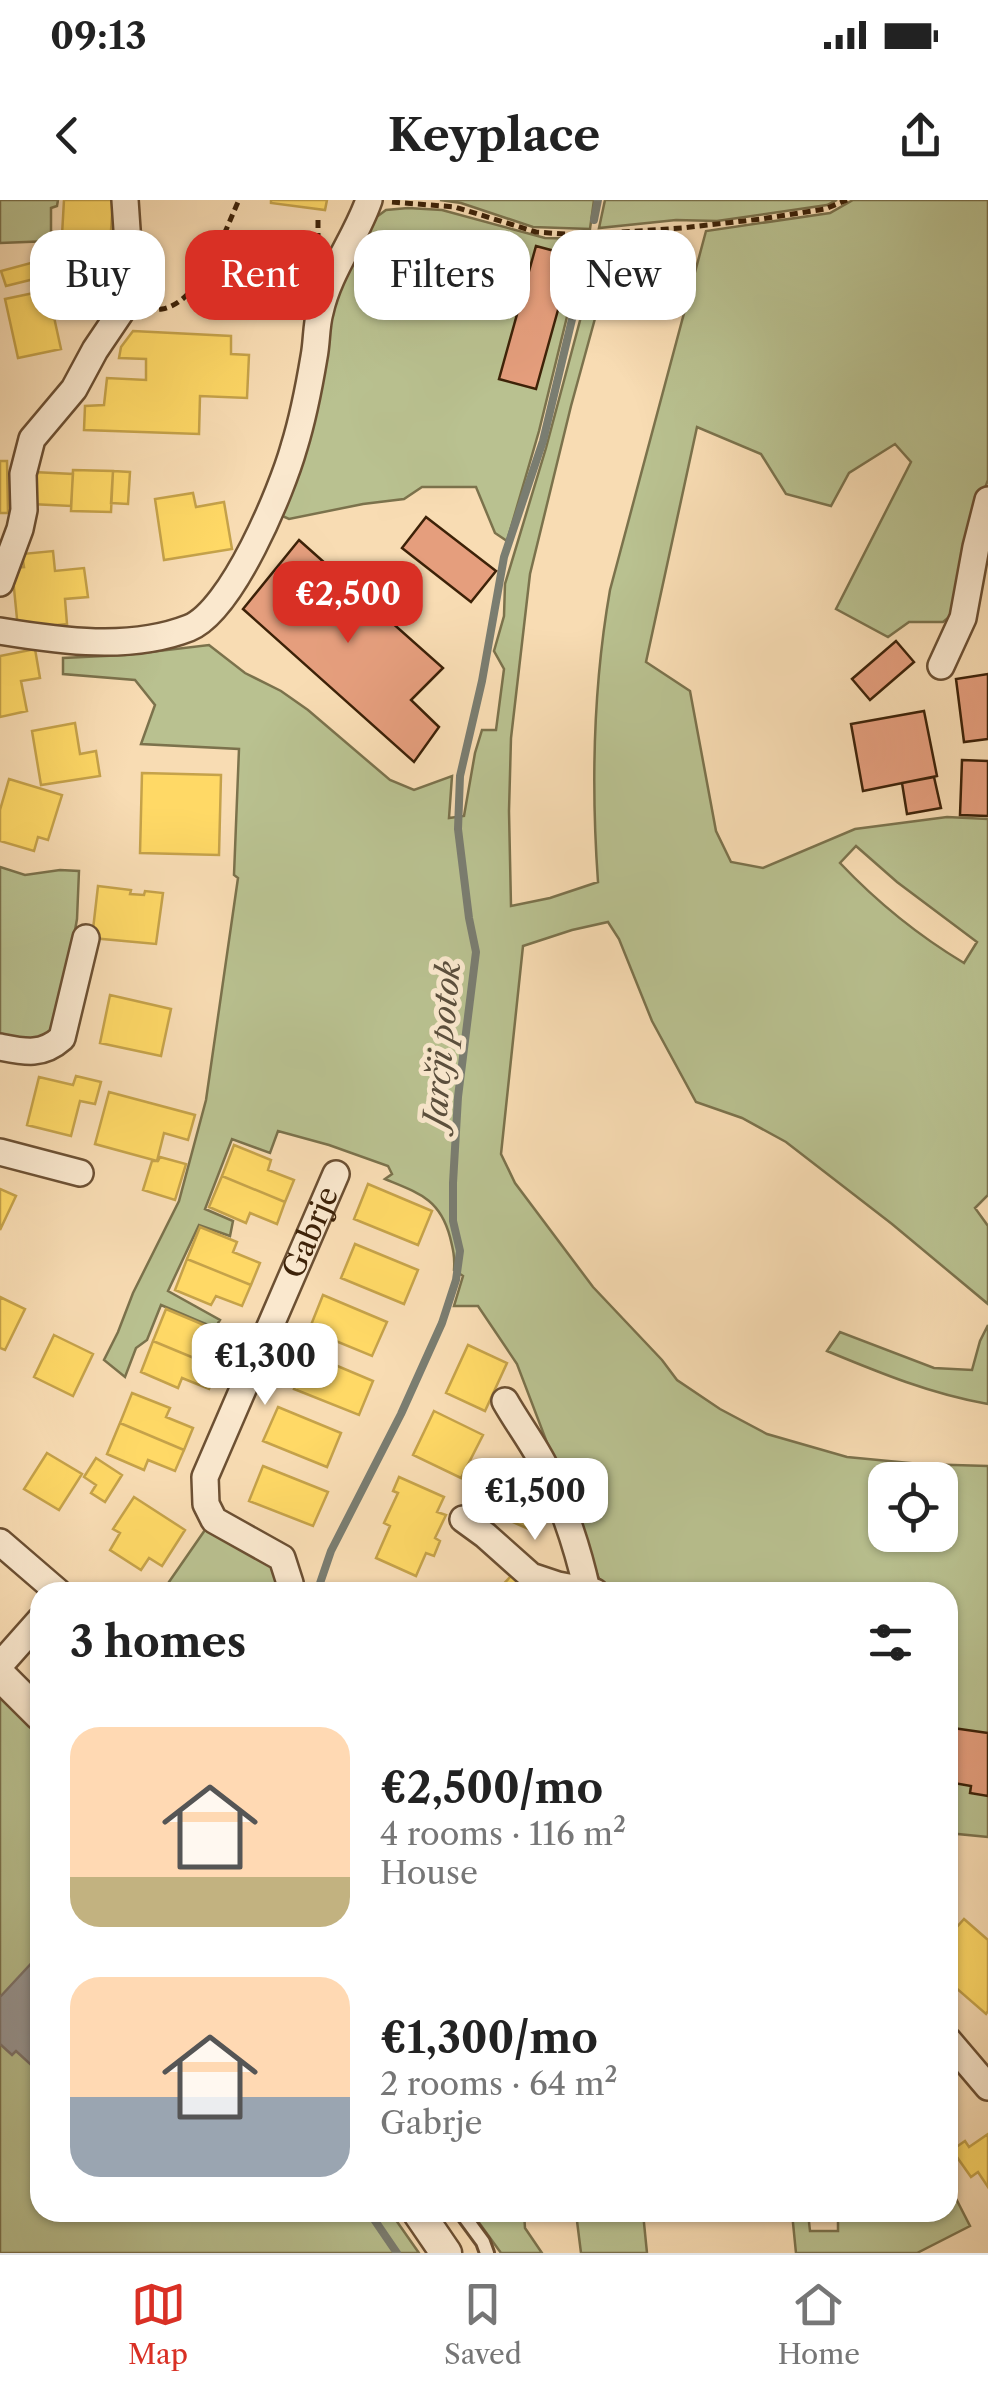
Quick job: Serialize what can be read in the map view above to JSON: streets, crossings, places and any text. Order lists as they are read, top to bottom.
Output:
{
  "streets": {
    "street": ["Gabrje"]
  },
  "water": ["Jarčji potok"],
  "page": {
    "status": "09:13",
    "header": "Keyplace",
    "chip": [
      "Buy",
      "Rent",
      "Filters",
      "New"
    ],
    "price": ["€2,500", "€1,300", "€1,500"],
    "heading": "3 homes",
    "list": [
      {
        "name": "€2,500/mo",
        "note": "4 rooms · 116 m² · House"
      },
      {
        "name": "€1,300/mo",
        "note": "2 rooms · 64 m² · Gabrje"
      }
    ],
    "tabs": ["Map", "Saved", "Home"]
  }
}
